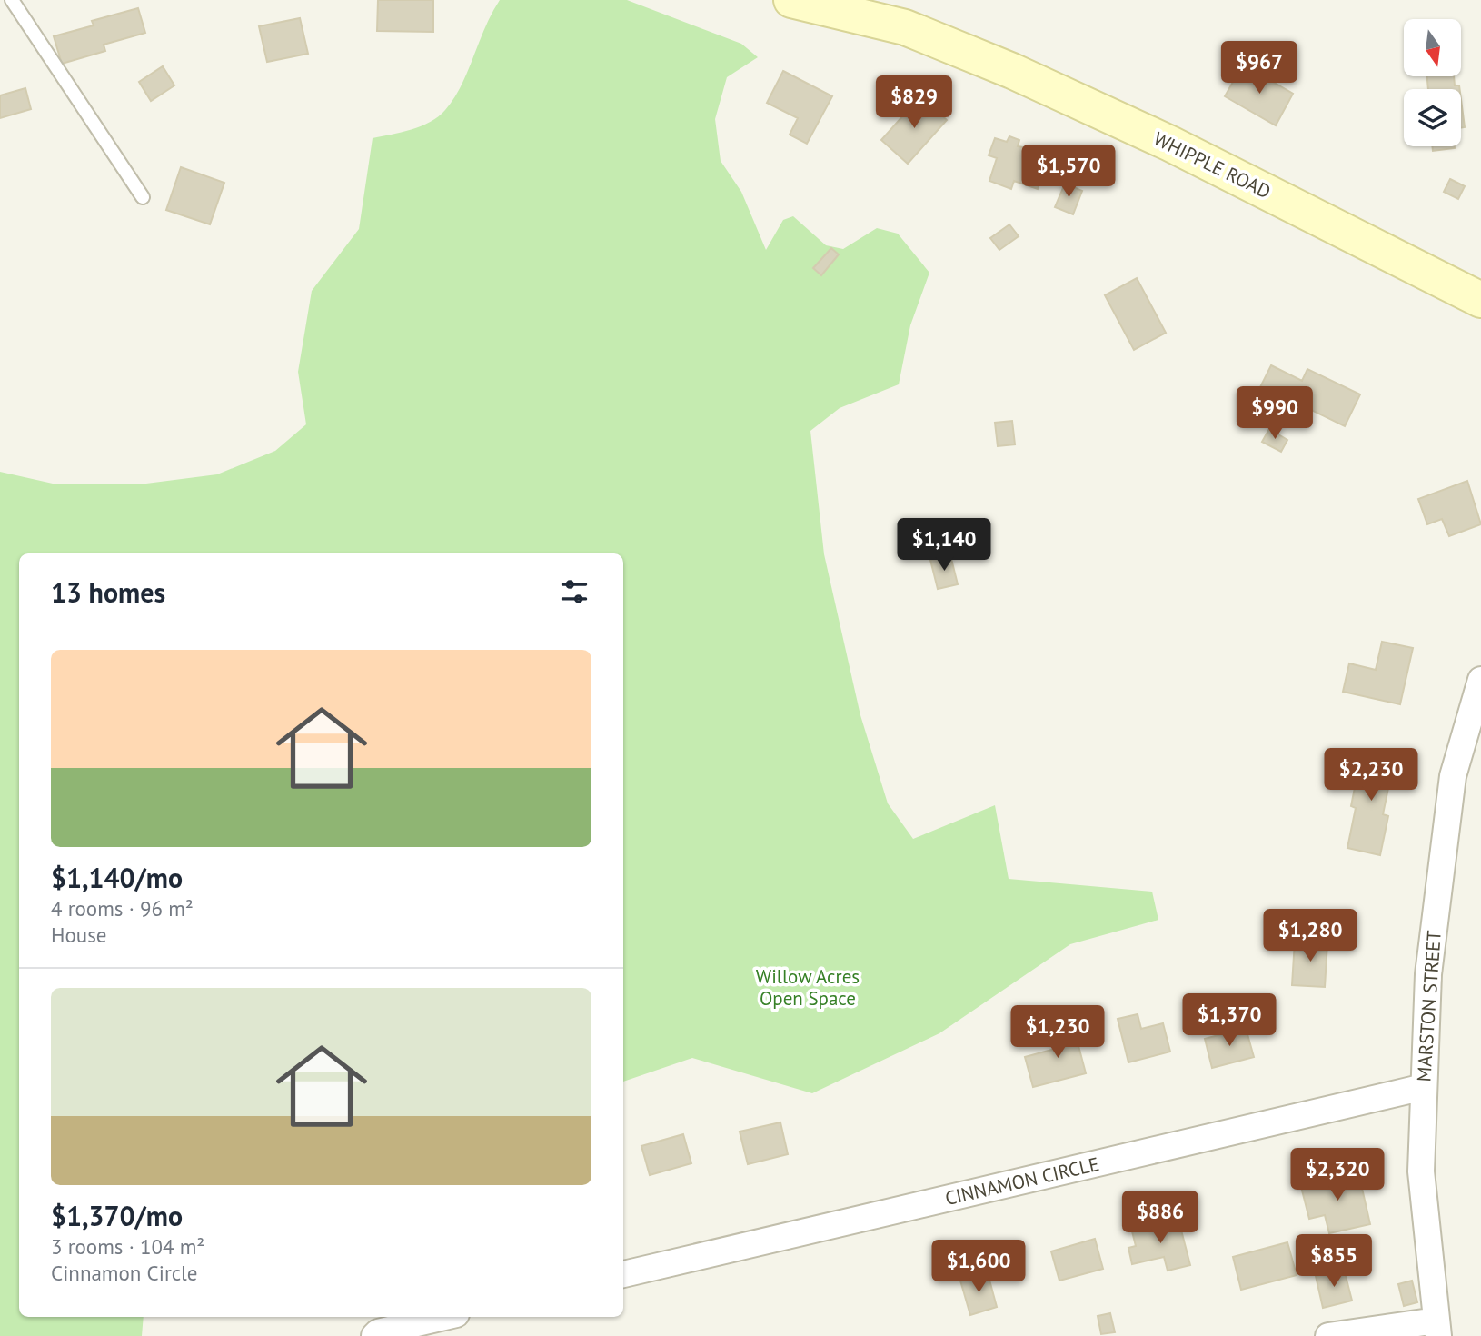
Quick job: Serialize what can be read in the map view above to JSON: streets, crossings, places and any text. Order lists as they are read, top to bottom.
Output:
{
  "streets": {
    "main road": ["WHIPPLE ROAD"],
    "street": ["MARSTON STREET", "CINNAMON CIRCLE"]
  },
  "crossings": [
    ["MARSTON STREET", "CINNAMON CIRCLE"]
  ],
  "parks": ["Willow Acres Open Space"],
  "north": "bottom",
  "page": {
    "price": [
      "$967",
      "$829",
      "$1,570",
      "$990",
      "$1,140",
      "$2,230",
      "$1,280",
      "$1,370",
      "$1,230",
      "$2,320",
      "$886",
      "$855",
      "$1,600"
    ],
    "heading": "13 homes",
    "list": [
      {
        "name": "$1,140/mo",
        "note": "4 rooms · 96 m² · House"
      },
      {
        "name": "$1,370/mo",
        "note": "3 rooms · 104 m² · Cinnamon Circle"
      }
    ]
  }
}
